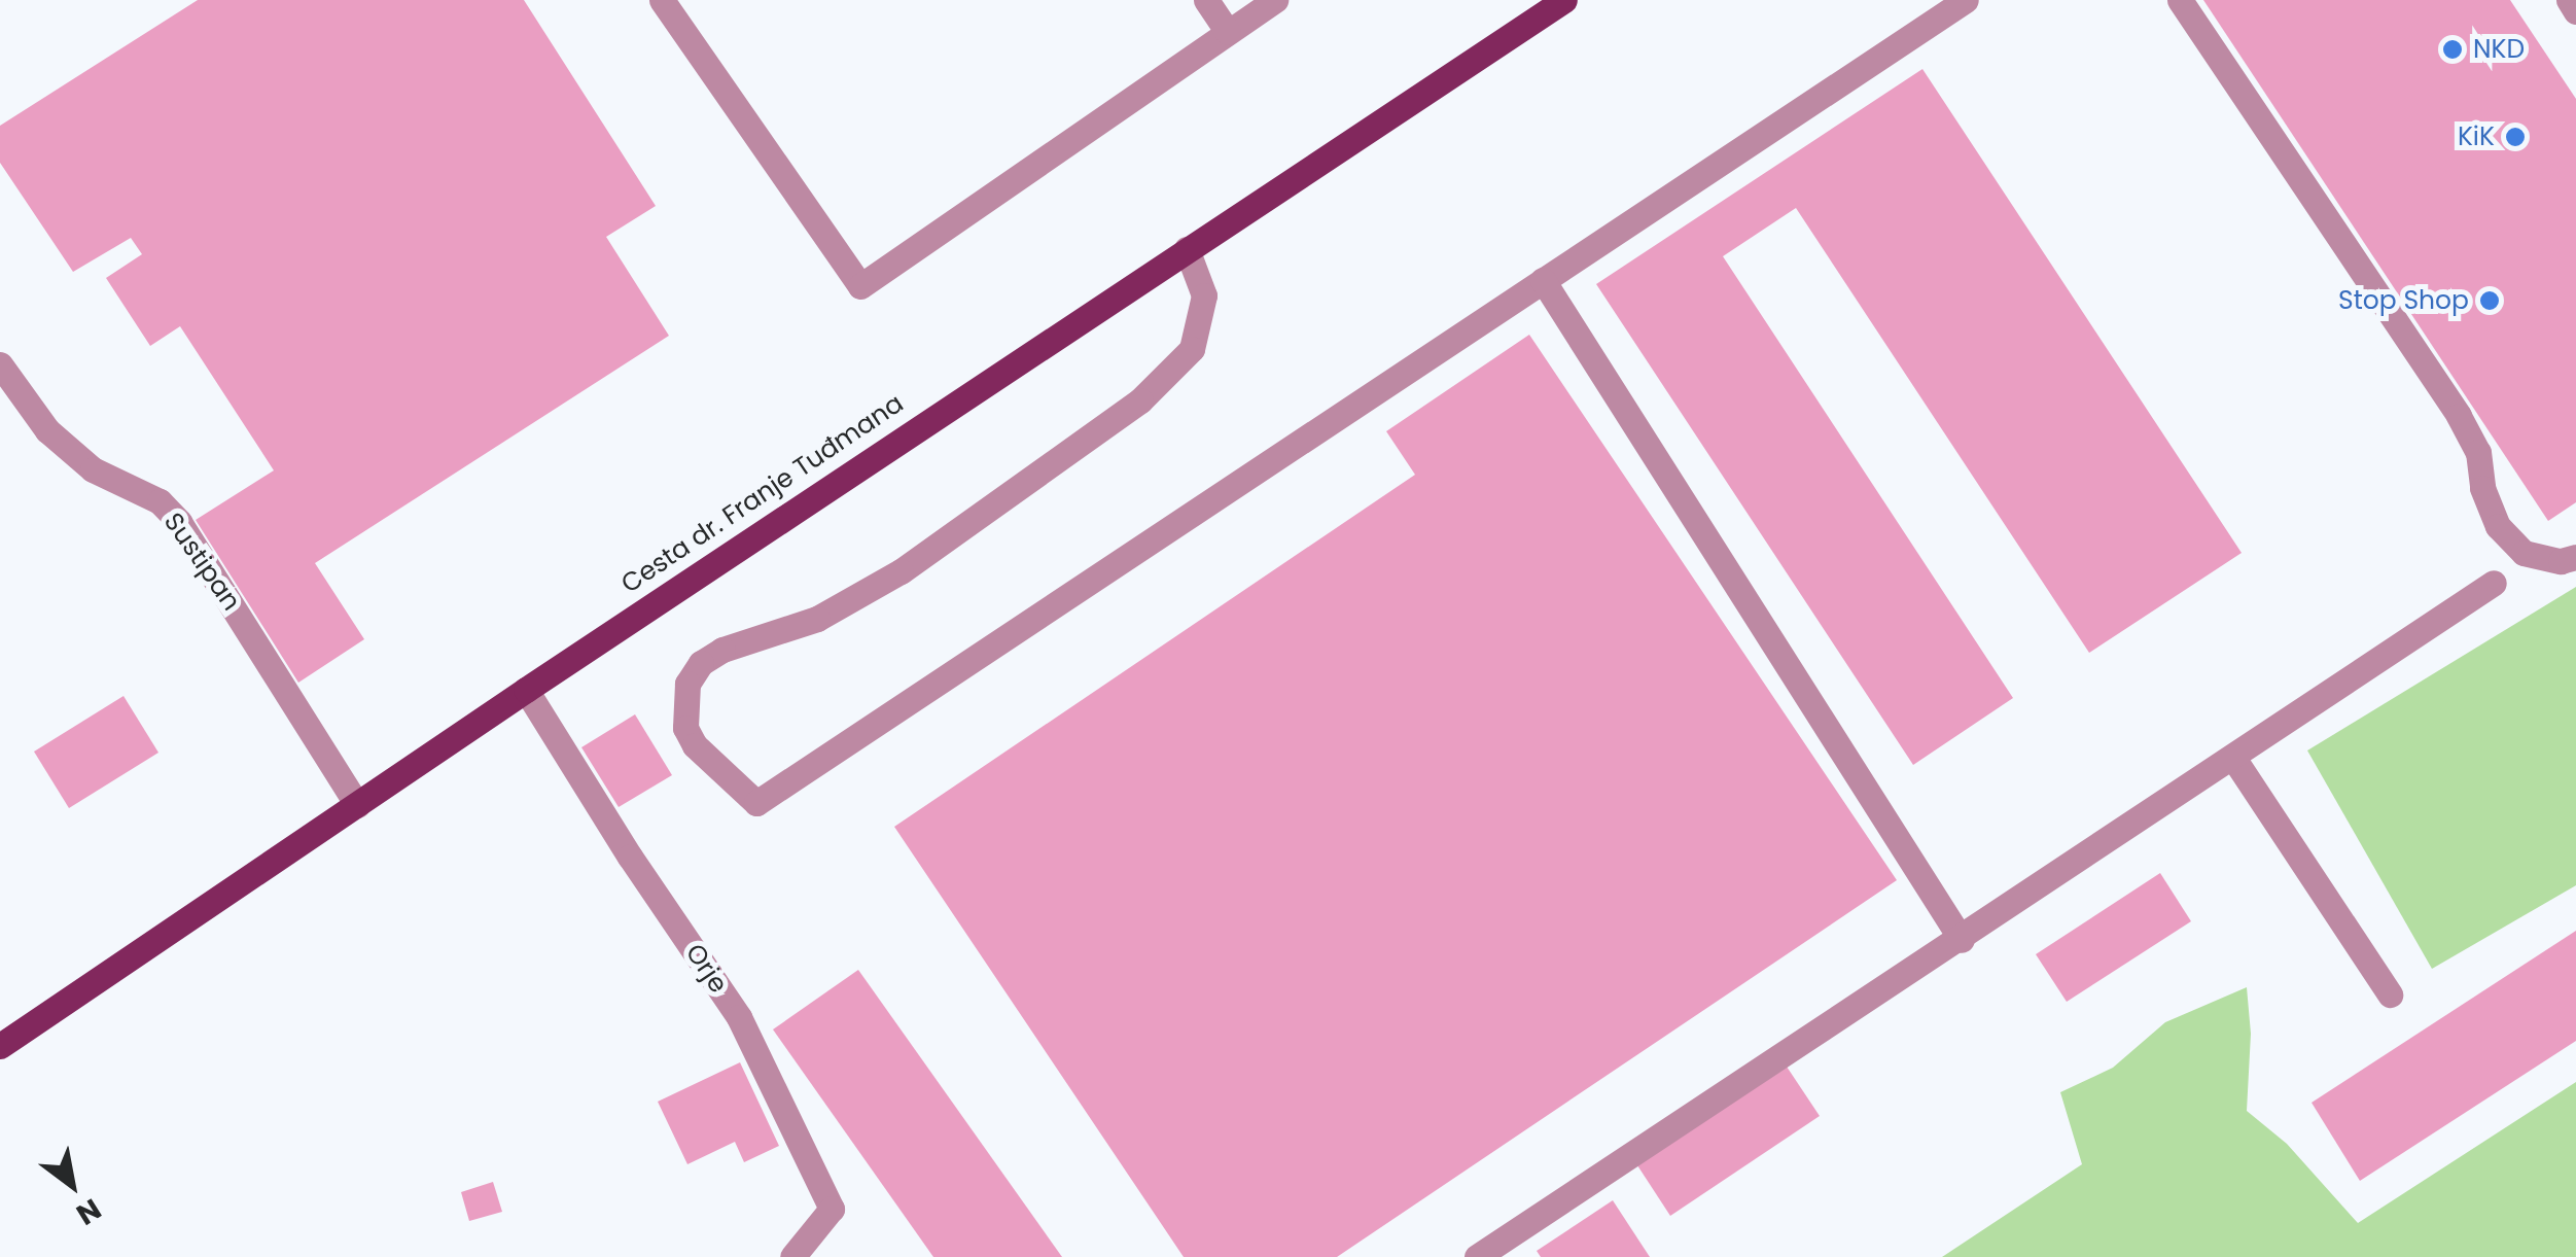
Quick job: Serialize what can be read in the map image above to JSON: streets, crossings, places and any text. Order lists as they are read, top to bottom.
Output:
{
  "streets": {
    "main road": ["Cesta dr. Franje Tuđmana"],
    "street": ["Sustipan", "Orje"]
  },
  "crossings": [
    ["Cesta dr. Franje Tuđmana", "Sustipan"],
    ["Cesta dr. Franje Tuđmana", "Orje"]
  ],
  "places": ["NKD", "KiK", "Stop Shop"],
  "north": "bottom right"
}
